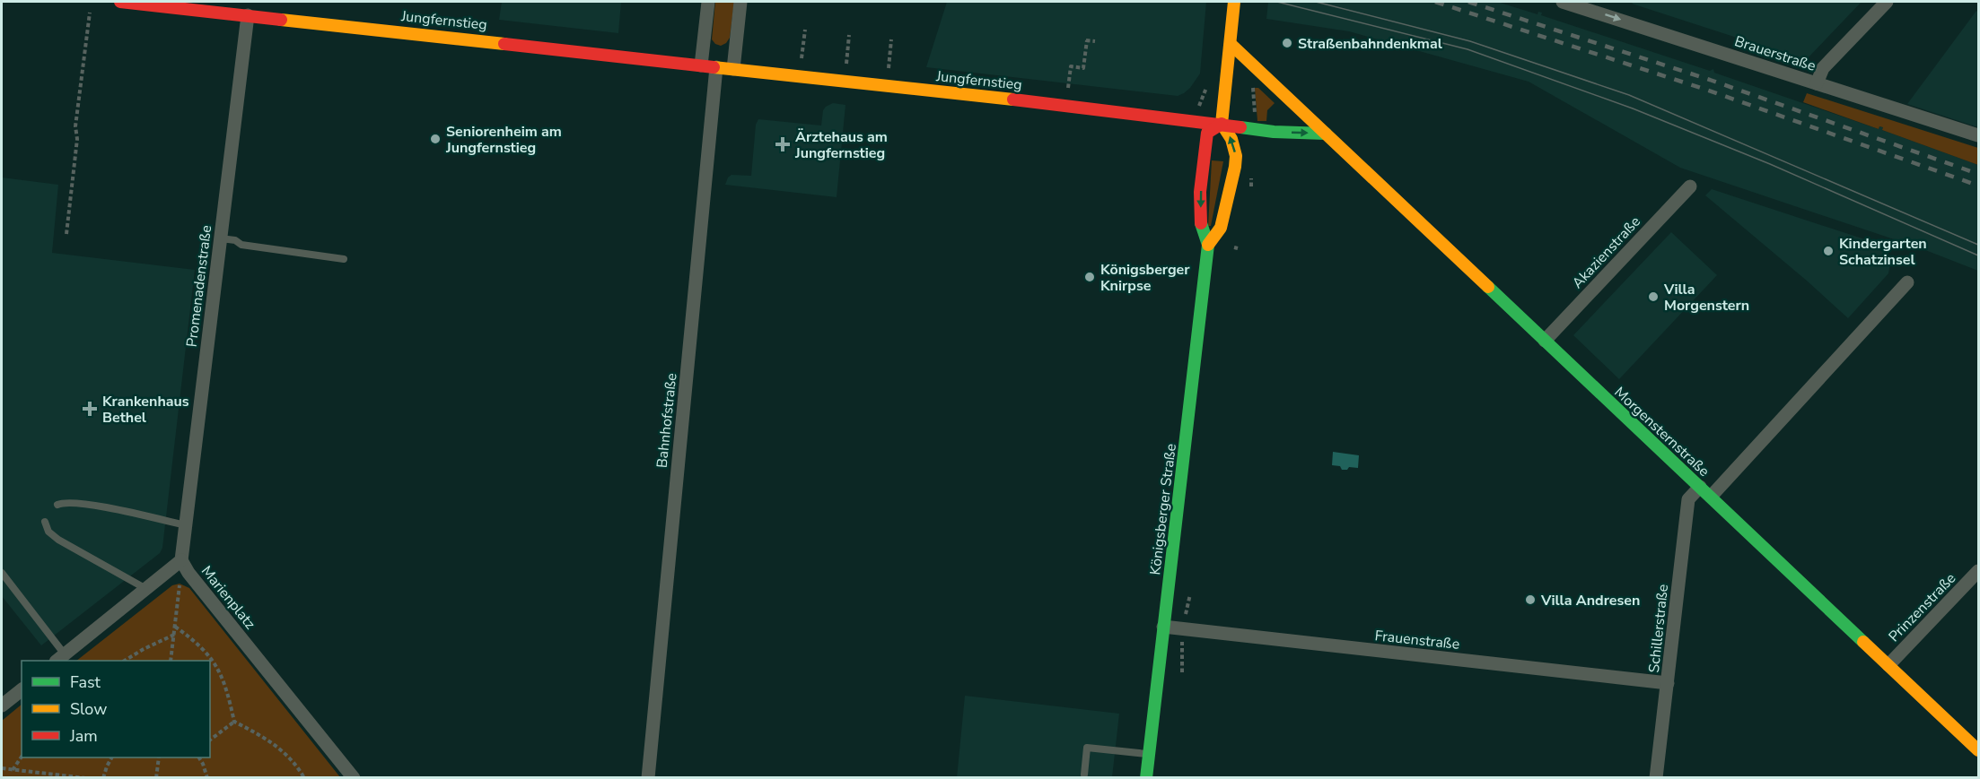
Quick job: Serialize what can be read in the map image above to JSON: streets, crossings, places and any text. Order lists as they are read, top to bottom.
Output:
{
  "streets": {
    "main road": ["Jungfernstieg", "Morgensternstraße", "Königsberger Straße"],
    "street": [
      "Brauerstraße",
      "Akazienstraße",
      "Promenadenstraße",
      "Bahnhofstraße",
      "Marienplatz",
      "Prinzenstraße",
      "Schillerstraße",
      "Frauenstraße"
    ]
  },
  "crossings": [
    ["Jungfernstieg", "Promenadenstraße"],
    ["Jungfernstieg", "Bahnhofstraße"],
    ["Jungfernstieg", "Königsberger Straße"],
    ["Akazienstraße", "Morgensternstraße"],
    ["Promenadenstraße", "Marienplatz"],
    ["Morgensternstraße", "Prinzenstraße"],
    ["Morgensternstraße", "Schillerstraße"],
    ["Königsberger Straße", "Frauenstraße"],
    ["Schillerstraße", "Frauenstraße"]
  ],
  "one_way": ["Brauerstraße"],
  "places": {
    "other": [
      "Straßenbahndenkmal",
      "Seniorenheim am Jungfernstieg",
      "Kindergarten Schatzinsel",
      "Königsberger Knirpse",
      "Villa Morgenstern",
      "Villa Andresen"
    ],
    "health": ["Ärztehaus am Jungfernstieg", "Krankenhaus Bethel"]
  },
  "legend": ["Fast", "Slow", "Jam"]
}
